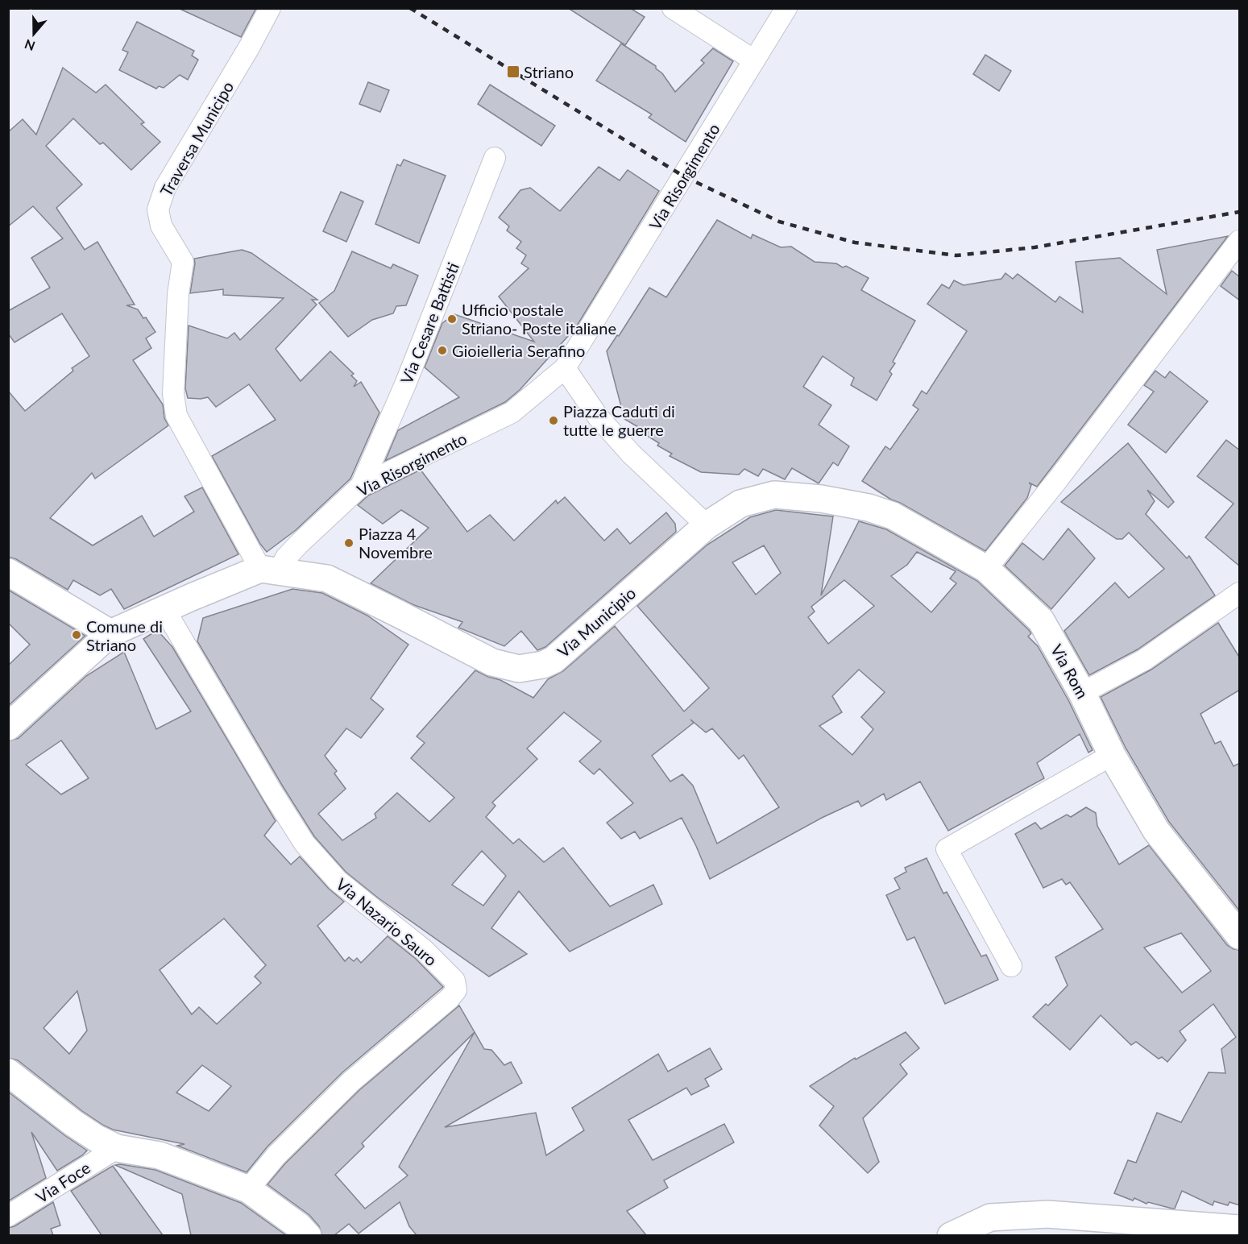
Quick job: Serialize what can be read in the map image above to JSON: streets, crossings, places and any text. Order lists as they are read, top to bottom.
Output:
{
  "streets": {
    "main road": ["Via Municipio", "Via Rom"],
    "street": [
      "Traversa Municipo",
      "Via Risorgimento",
      "Via Cesare Battisti",
      "Via Nazario Sauro",
      "Via Foce"
    ]
  },
  "crossings": [
    ["Traversa Municipo", "Via Risorgimento"],
    ["Traversa Municipo", "Via Municipio"],
    ["Via Risorgimento", "Via Cesare Battisti"],
    ["Via Risorgimento", "Via Municipio"],
    ["Via Municipio", "Via Rom"]
  ],
  "places": {
    "transit": ["Striano"],
    "other": [
      "Ufficio postale Striano- Poste italiane",
      "Gioielleria Serafino",
      "Piazza Caduti di tutte le guerre",
      "Piazza 4 Novembre",
      "Comune di Striano"
    ]
  },
  "north": "bottom"
}
